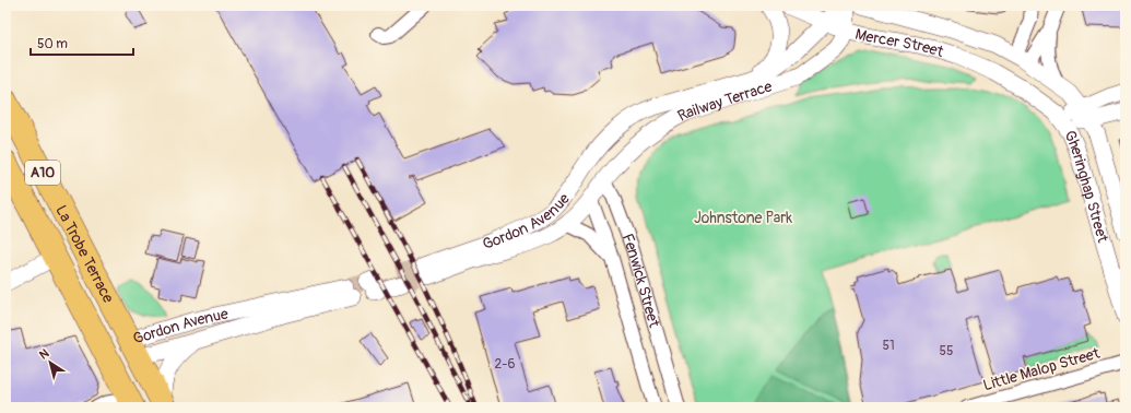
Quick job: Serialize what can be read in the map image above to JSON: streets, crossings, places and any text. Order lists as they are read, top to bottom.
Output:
{
  "streets": {
    "highway": ["A10", "Gordon Avenue", "La Trobe Terrace"],
    "street": [
      "Mercer Street",
      "Railway Terrace",
      "Gheringhap Street",
      "Fenwick Street",
      "Little Malop Street"
    ]
  },
  "crossings": [
    ["Mercer Street", "Railway Terrace"],
    ["Mercer Street", "Gheringhap Street"],
    ["Railway Terrace", "Gordon Avenue"],
    ["Railway Terrace", "Fenwick Street"],
    ["Gordon Avenue", "La Trobe Terrace"],
    ["Gordon Avenue", "Fenwick Street"]
  ],
  "parks": ["Johnstone Park"],
  "house_numbers": ["51", "55", "2-6"],
  "scale_bar": "50 m",
  "north": "top left"
}
